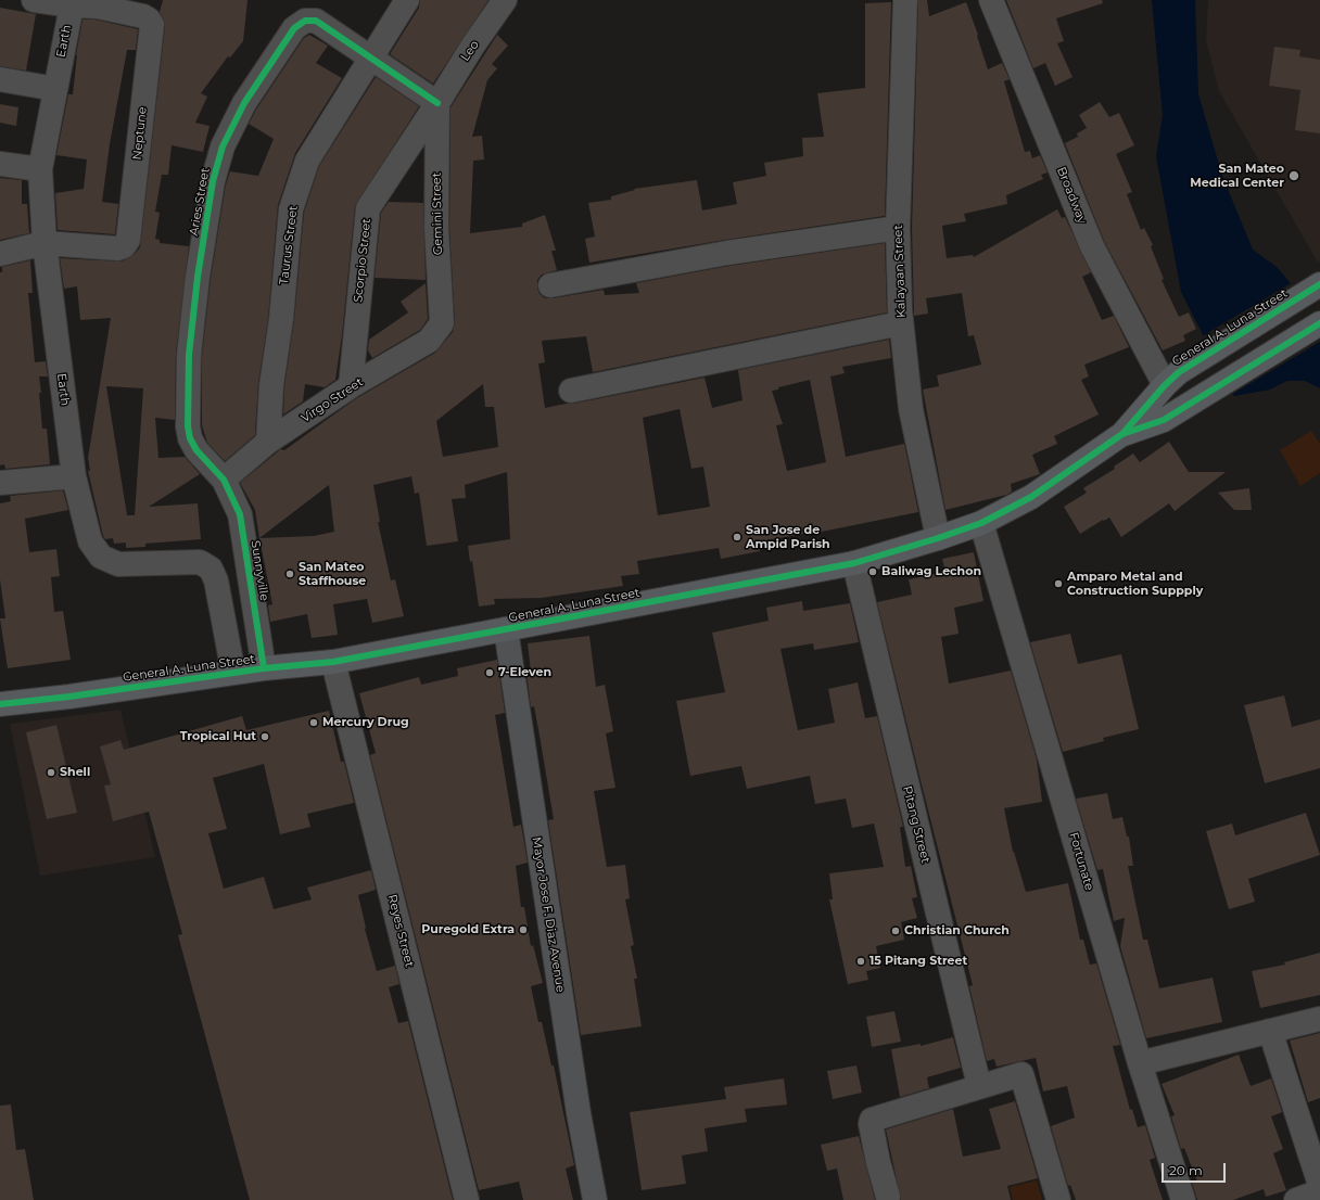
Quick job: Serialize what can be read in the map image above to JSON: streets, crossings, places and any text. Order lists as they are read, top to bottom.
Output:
{
  "streets": {
    "main road": ["General A. Luna Street"],
    "street": [
      "Earth",
      "Leo",
      "Neptune",
      "Broadway",
      "Aries Street",
      "Gemini Street",
      "Taurus Street",
      "Scorpio Street",
      "Kalayaan Street",
      "Virgo Street",
      "Sunnyville",
      "Pitang Street",
      "Fortunate",
      "Mayor Jose F. Diaz Avenue",
      "Reyes Street"
    ]
  },
  "crossings": [
    ["Earth", "Neptune"],
    ["Earth", "General A. Luna Street"],
    ["Leo", "Aries Street"],
    ["Leo", "Gemini Street"],
    ["Leo", "Scorpio Street"],
    ["Broadway", "General A. Luna Street"],
    ["Aries Street", "Gemini Street"],
    ["Aries Street", "Taurus Street"],
    ["Aries Street", "Scorpio Street"],
    ["Aries Street", "Virgo Street"],
    ["Aries Street", "Sunnyville"],
    ["Gemini Street", "Scorpio Street"],
    ["Gemini Street", "Virgo Street"],
    ["Taurus Street", "Virgo Street"],
    ["Scorpio Street", "Virgo Street"],
    ["Kalayaan Street", "General A. Luna Street"],
    ["General A. Luna Street", "Sunnyville"],
    ["General A. Luna Street", "Pitang Street"],
    ["General A. Luna Street", "Fortunate"],
    ["General A. Luna Street", "Mayor Jose F. Diaz Avenue"],
    ["General A. Luna Street", "Reyes Street"],
    ["Virgo Street", "Sunnyville"]
  ],
  "places": [
    "San Mateo Medical Center",
    "San Jose de Ampid Parish",
    "Baliwag Lechon",
    "San Mateo Staffhouse",
    "Amparo Metal and Construction Suppply",
    "7-Eleven",
    "Mercury Drug",
    "Tropical Hut",
    "Shell",
    "Puregold Extra",
    "Christian Church",
    "15 Pitang Street"
  ],
  "scale_bar": "20 m"
}
